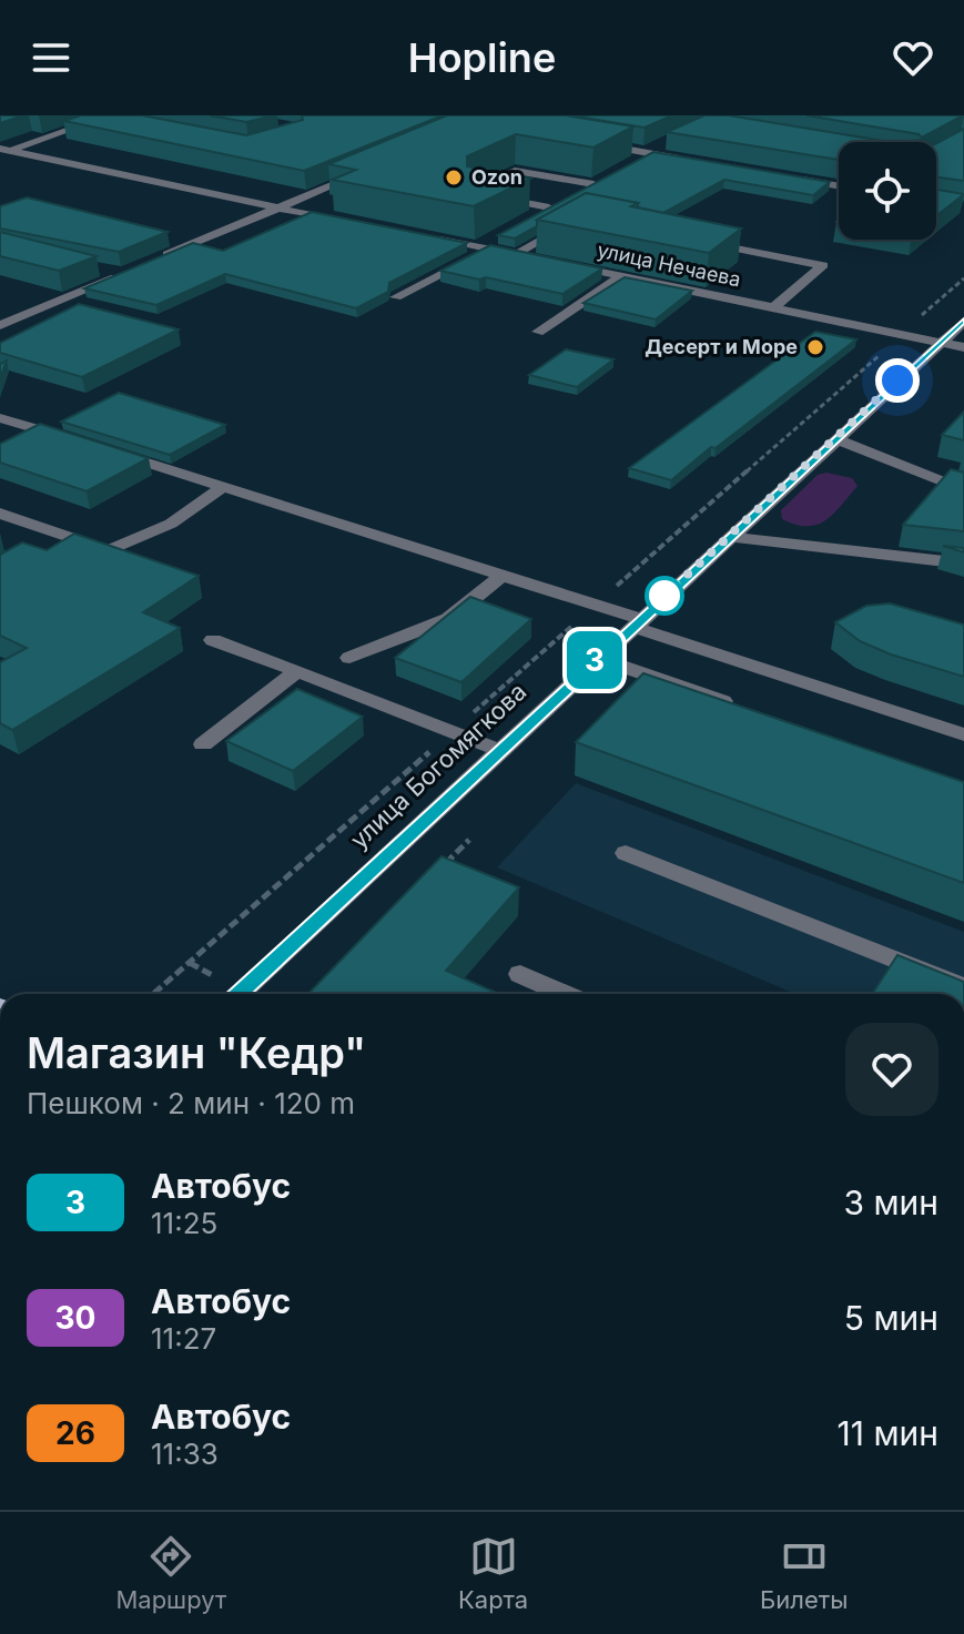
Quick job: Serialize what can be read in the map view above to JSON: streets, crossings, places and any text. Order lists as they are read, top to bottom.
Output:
{
  "streets": {
    "street": ["улица Нечаева", "улица Богомягкова"]
  },
  "crossings": [
    ["улица Нечаева", "улица Богомягкова"]
  ],
  "places": ["Ozon", "Десерт и Море"],
  "lines": ["bus line 3"],
  "page": {
    "header": "Hopline",
    "on_map": "3",
    "heading": ["Магазин \"Кедр\"", "Пешком · 2 мин · 120 m"],
    "list": [
      {
        "mark": "3",
        "name": "Автобус",
        "note": "11:25",
        "value": "3 мин"
      },
      {
        "mark": "30",
        "name": "Автобус",
        "note": "11:27",
        "value": "5 мин"
      },
      {
        "mark": "26",
        "name": "Автобус",
        "note": "11:33",
        "value": "11 мин"
      }
    ],
    "tabs": ["Маршрут", "Карта", "Билеты"]
  }
}
